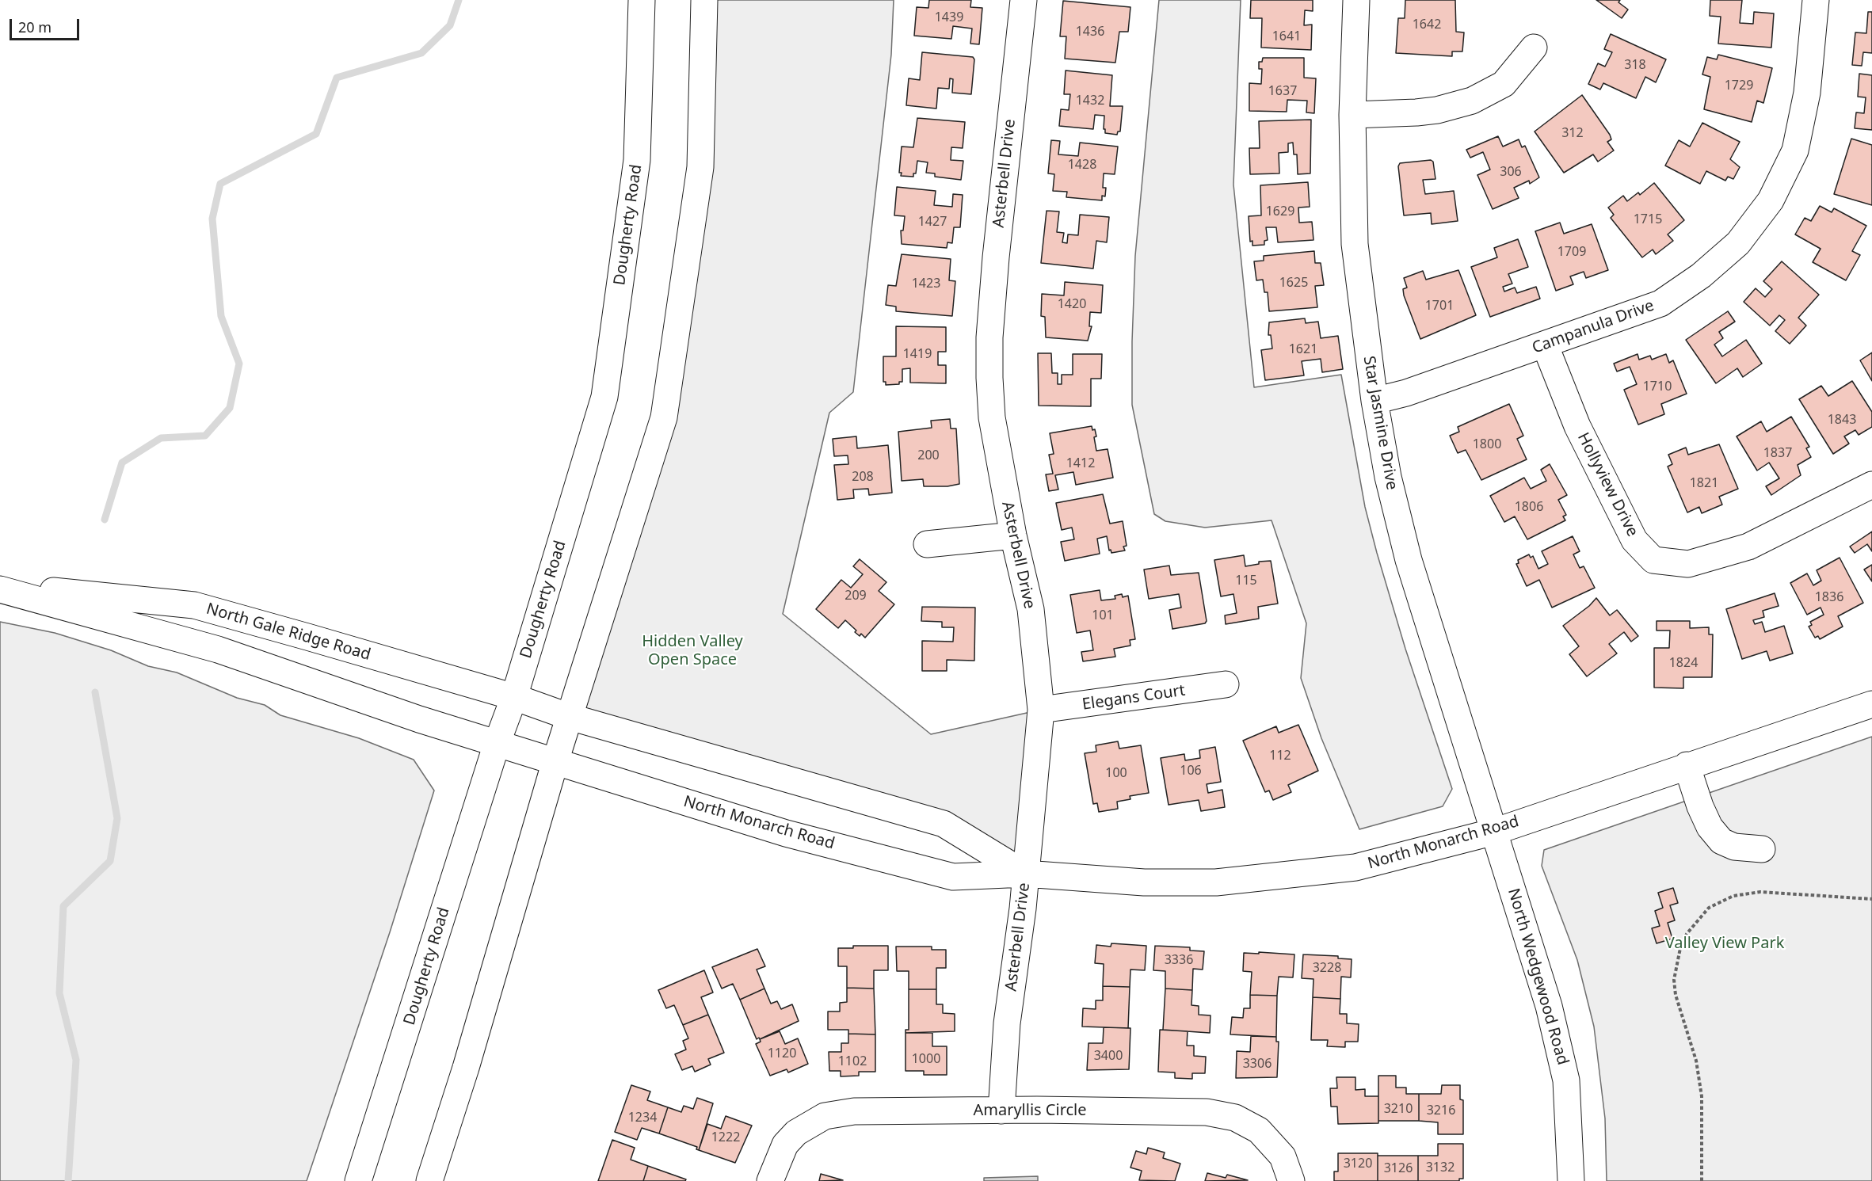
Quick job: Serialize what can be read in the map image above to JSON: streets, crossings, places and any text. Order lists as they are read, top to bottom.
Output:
{
  "streets": {
    "street": [
      "Asterbell Drive",
      "Dougherty Road",
      "Campanula Drive",
      "Star Jasmine Drive",
      "Hollyview Drive",
      "North Gale Ridge Road",
      "Elegans Court",
      "North Monarch Road",
      "North Wedgewood Road",
      "Amaryllis Circle"
    ]
  },
  "crossings": [
    ["Asterbell Drive", "Elegans Court"],
    ["Asterbell Drive", "North Monarch Road"],
    ["Asterbell Drive", "Amaryllis Circle"],
    ["Dougherty Road", "North Gale Ridge Road"],
    ["Dougherty Road", "North Monarch Road"],
    ["Campanula Drive", "Star Jasmine Drive"],
    ["Campanula Drive", "Hollyview Drive"],
    ["Star Jasmine Drive", "North Monarch Road"],
    ["Star Jasmine Drive", "North Wedgewood Road"],
    ["North Gale Ridge Road", "North Monarch Road"],
    ["North Monarch Road", "North Wedgewood Road"]
  ],
  "parks": ["Hidden Valley Open Space", "Valley View Park"],
  "house_numbers": [
    "1439",
    "1642",
    "1436",
    "1641",
    "318",
    "1729",
    "1637",
    "1432",
    "312",
    "1428",
    "306",
    "1629",
    "1715",
    "1427",
    "1709",
    "1625",
    "1423",
    "1420",
    "1701",
    "1621",
    "1419",
    "1710",
    "1843",
    "1800",
    "1837",
    "200",
    "1412",
    "208",
    "1821",
    "1806",
    "115",
    "209",
    "1836",
    "101",
    "1824",
    "112",
    "106",
    "100",
    "3336",
    "3228",
    "1120",
    "3400",
    "1000",
    "1102",
    "3306",
    "3210",
    "3216",
    "1234",
    "1222",
    "3120",
    "3132",
    "3126"
  ],
  "scale_bar": "20 m"
}
